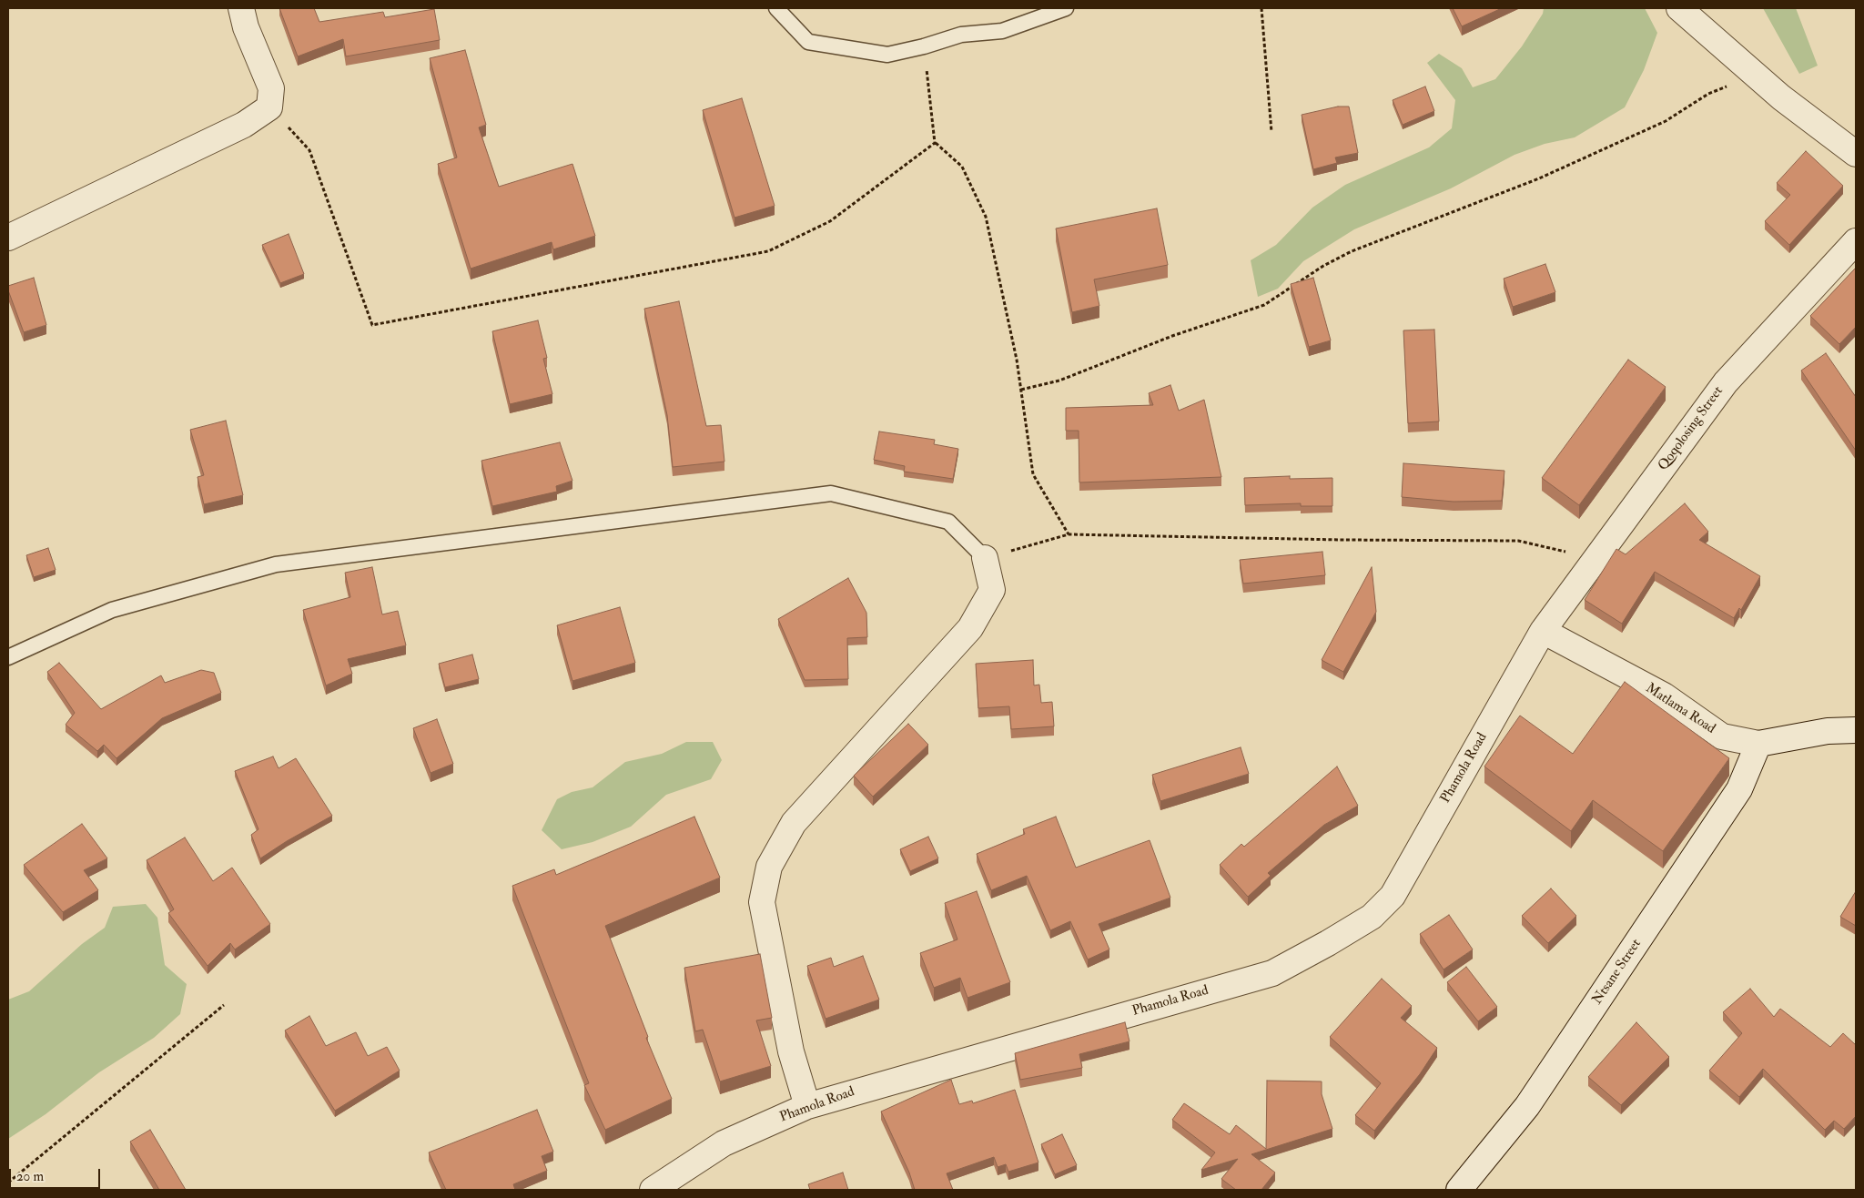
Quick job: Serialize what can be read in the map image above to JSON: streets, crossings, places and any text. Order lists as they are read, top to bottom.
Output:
{
  "streets": {
    "street": [
      "Qoqolosing Street",
      "Matlama Road",
      "Phamola Road",
      "Ntsane Street"
    ]
  },
  "crossings": [
    ["Qoqolosing Street", "Matlama Road"],
    ["Qoqolosing Street", "Phamola Road"],
    ["Matlama Road", "Phamola Road"],
    ["Matlama Road", "Ntsane Street"]
  ],
  "scale_bar": "20 m"
}
